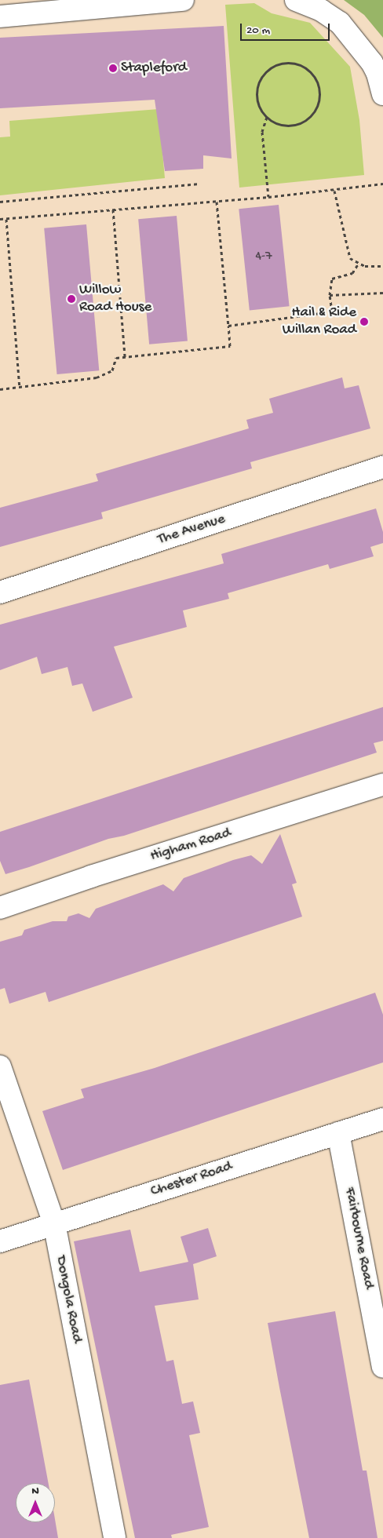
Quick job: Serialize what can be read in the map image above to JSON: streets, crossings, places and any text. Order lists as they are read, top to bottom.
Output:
{
  "streets": {
    "street": [
      "The Avenue",
      "Higham Road",
      "Chester Road",
      "Fairbourne Road",
      "Dongola Road"
    ]
  },
  "crossings": [
    ["Chester Road", "Fairbourne Road"],
    ["Chester Road", "Dongola Road"]
  ],
  "places": ["Stapleford", "Willow Road House", "Hail & Ride Willan Road"],
  "house_numbers": ["4-7"],
  "scale_bar": "20 m",
  "north": "top"
}
